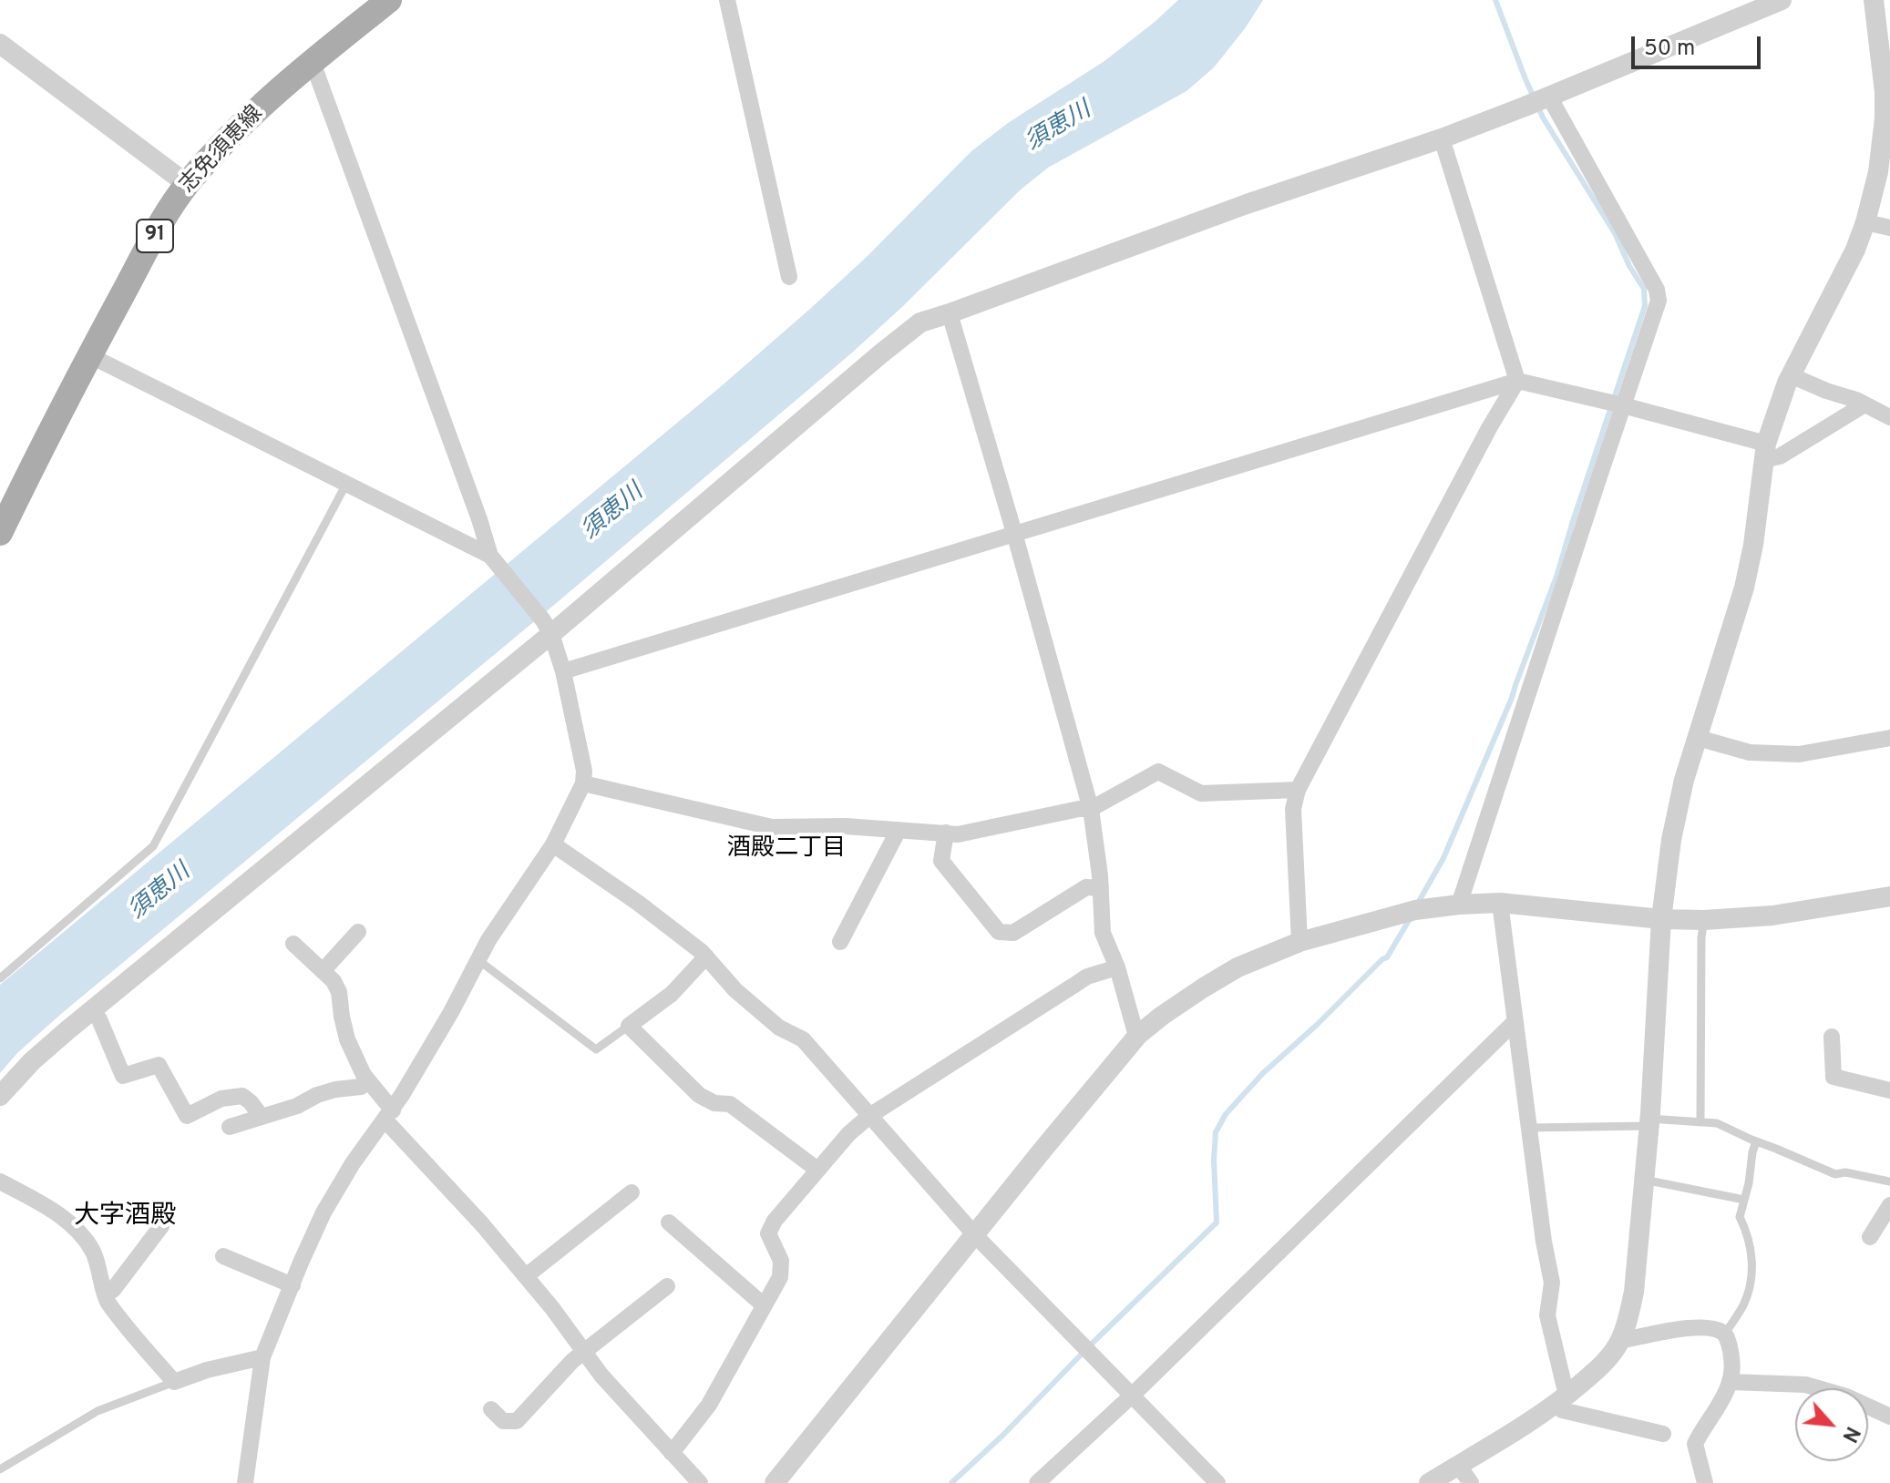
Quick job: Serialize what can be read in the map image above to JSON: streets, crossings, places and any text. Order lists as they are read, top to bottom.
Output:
{
  "streets": {
    "main road": ["志免須恵線", "91"]
  },
  "districts": ["酒殿二丁目", "大字酒殿"],
  "water": ["須恵川"],
  "scale_bar": "50 m",
  "north": "bottom right"
}
